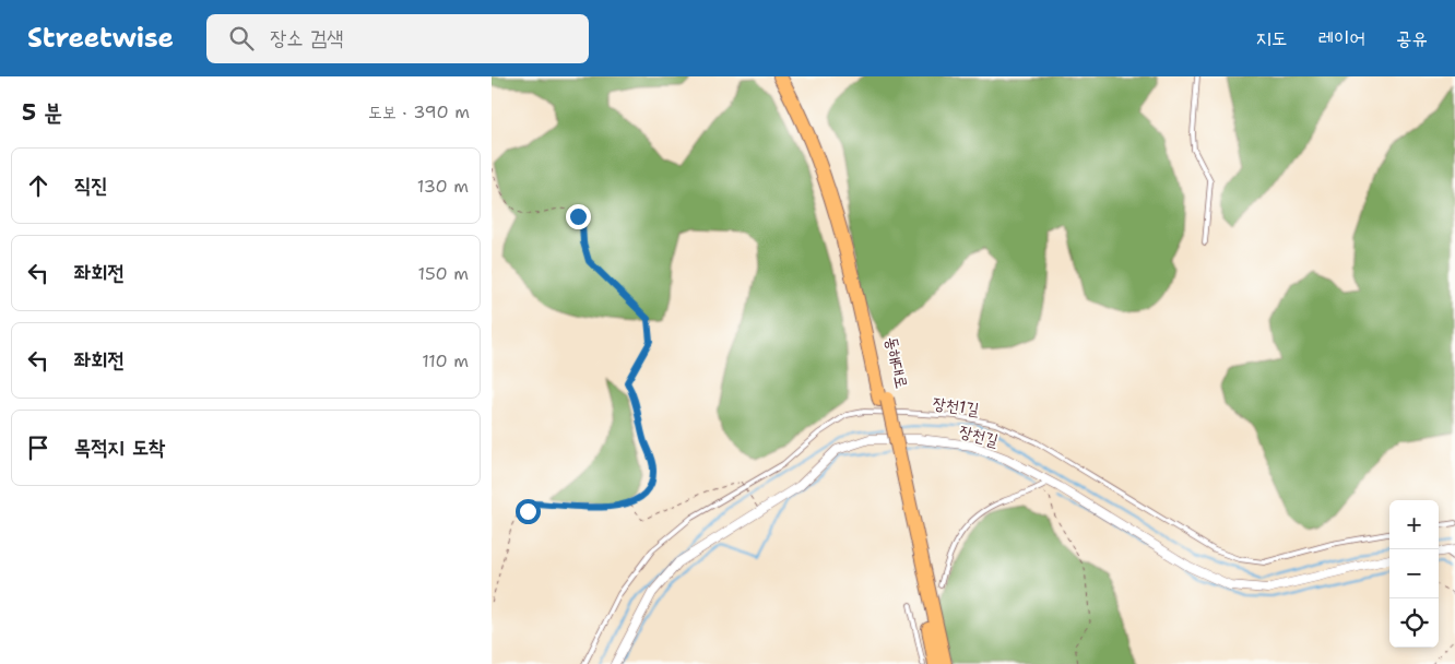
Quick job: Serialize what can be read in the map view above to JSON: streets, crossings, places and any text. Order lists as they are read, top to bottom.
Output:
{
  "streets": {
    "main road": ["동해대로"],
    "street": ["장천길"],
    "lane": ["장천1길"]
  },
  "page": {
    "header": "Streetwise",
    "search": "장소 검색",
    "nav": ["지도", "레이어", "공유"],
    "heading": ["5 분", "도보 · 390 m"],
    "list": [
      ["직진", "130 m"],
      ["좌회전", "150 m"],
      ["좌회전", "110 m"],
      "목적지 도착"
    ],
    "map_buttons": ["+", "−"]
  }
}
